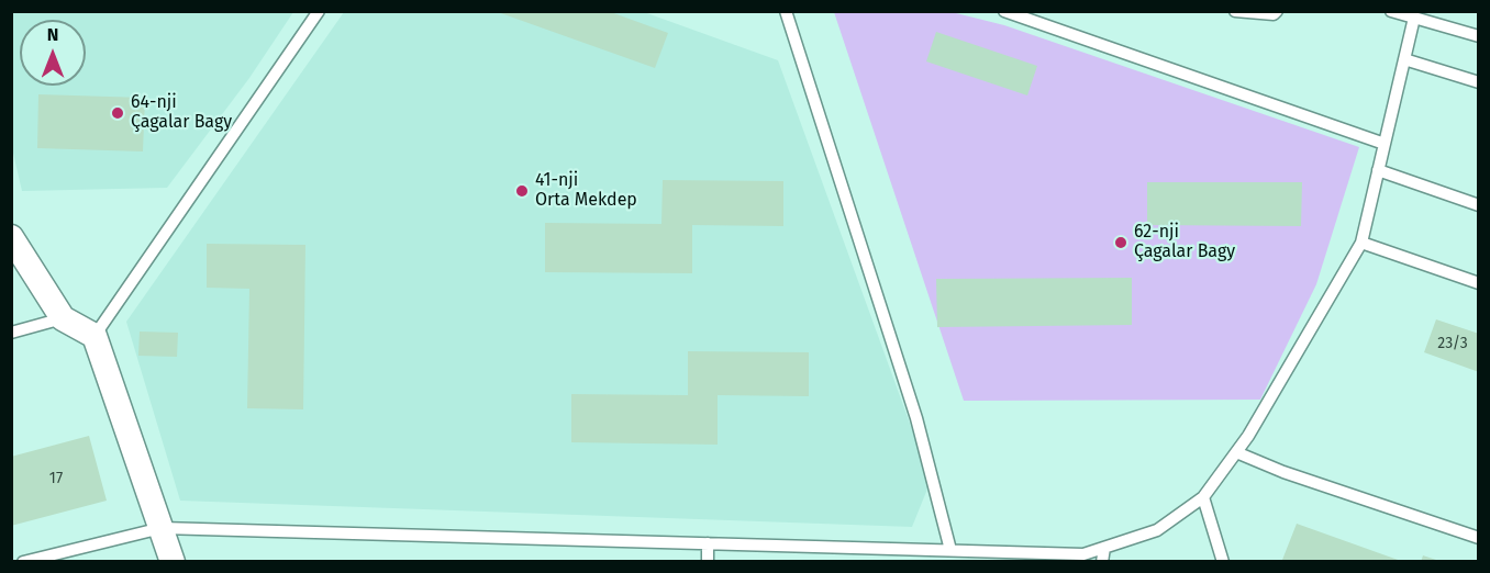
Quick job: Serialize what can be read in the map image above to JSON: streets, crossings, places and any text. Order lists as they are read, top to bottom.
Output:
{
  "places": ["64-nji Çagalar Bagy", "41-nji Orta Mekdep", "62-nji Çagalar Bagy"],
  "house_numbers": ["23/3", "17"],
  "north": "top"
}
